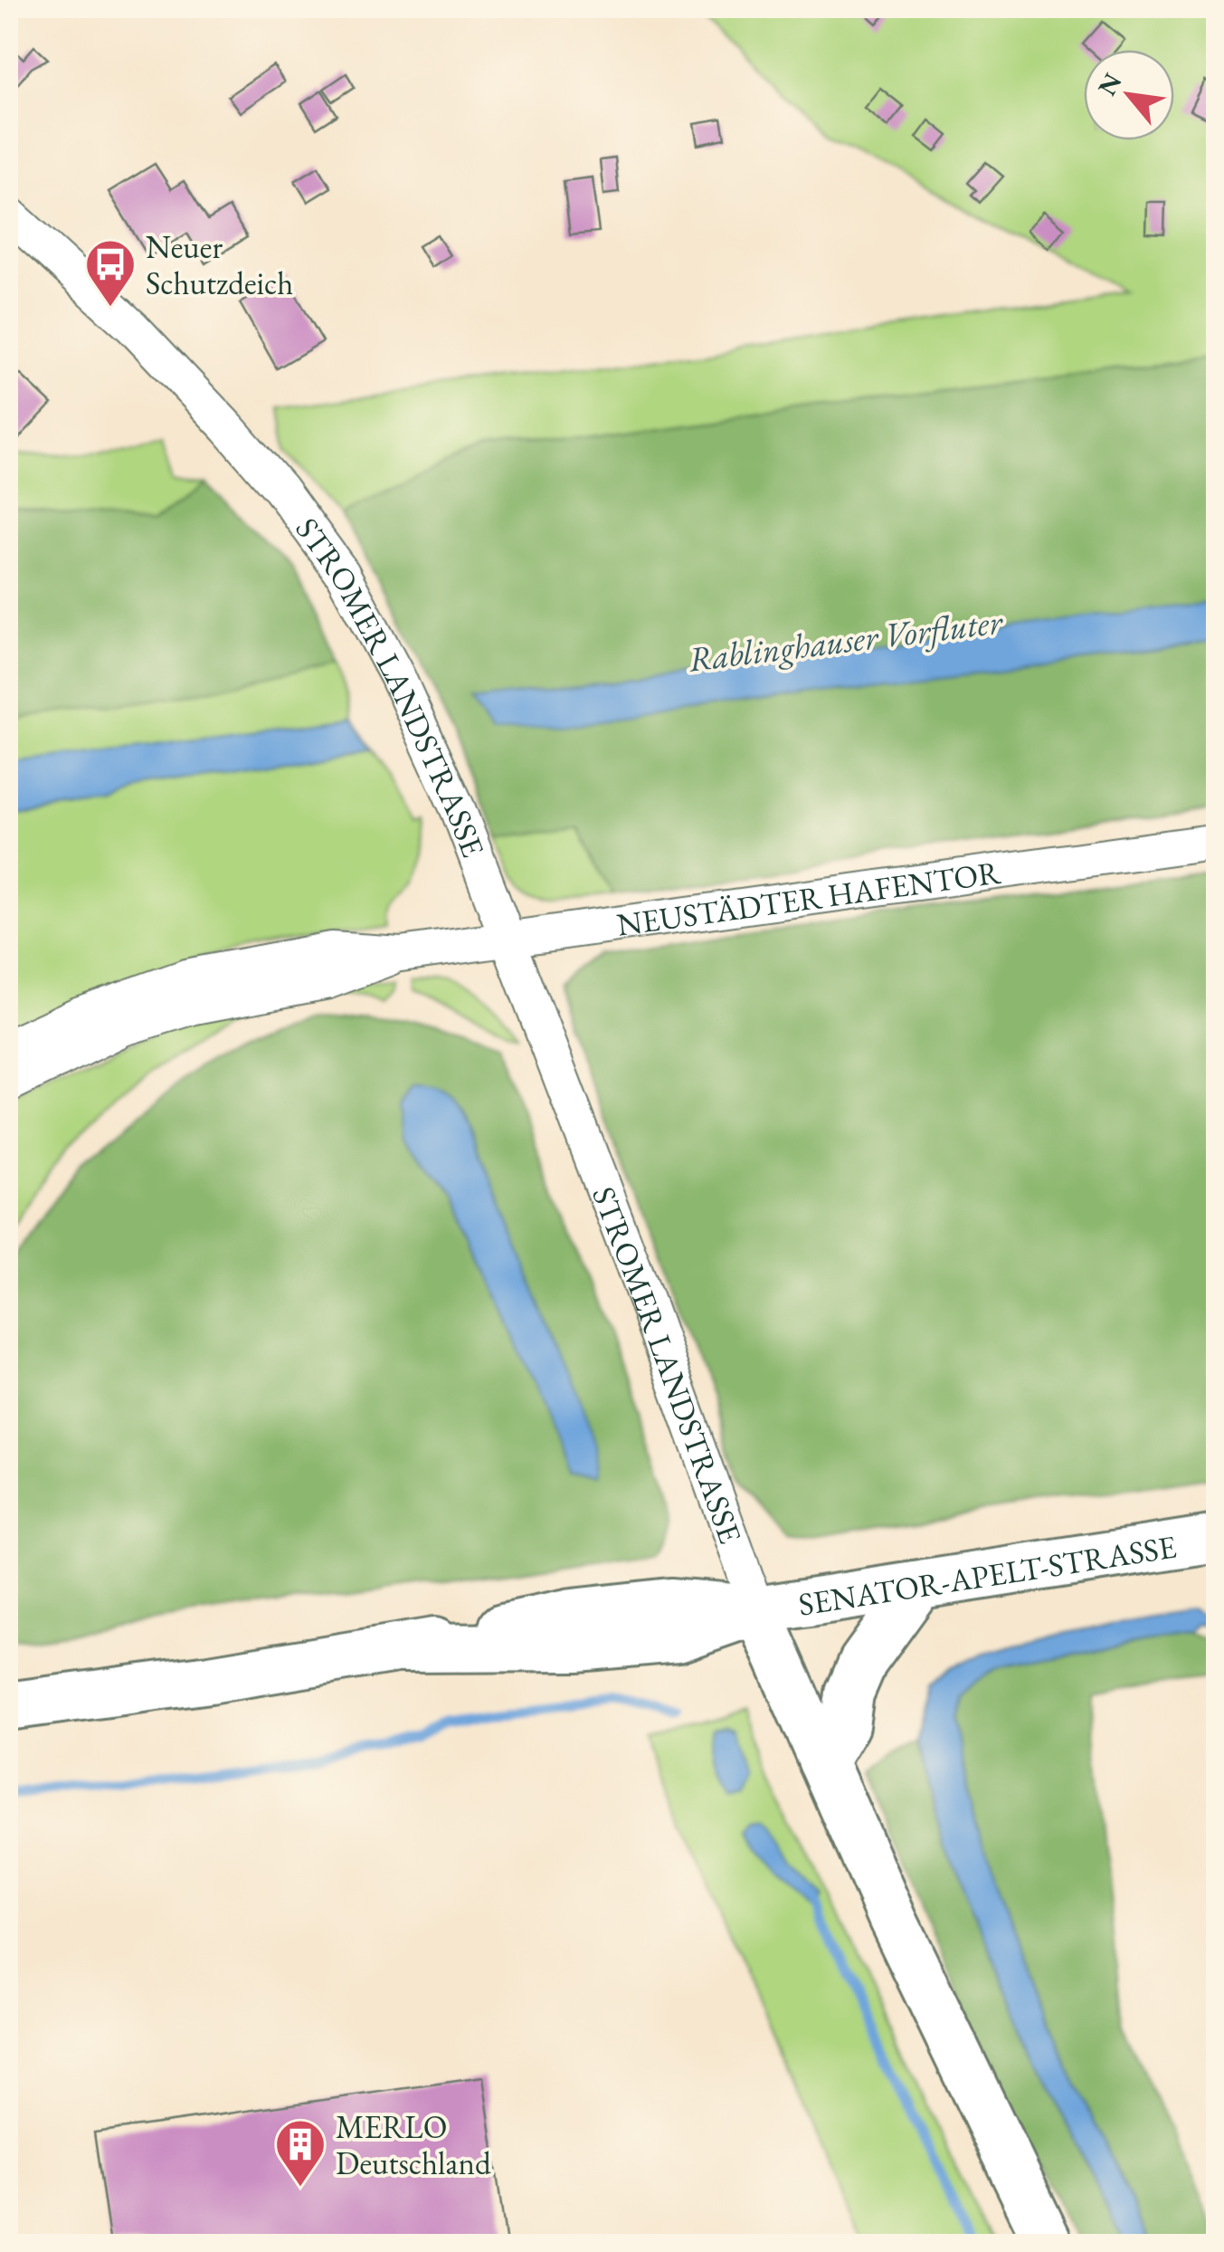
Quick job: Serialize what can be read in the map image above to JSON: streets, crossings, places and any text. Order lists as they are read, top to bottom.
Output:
{
  "streets": {
    "street": ["STROMER LANDSTRASSE", "NEUSTÄDTER HAFENTOR", "SENATOR-APELT-STRASSE"]
  },
  "crossings": [
    ["STROMER LANDSTRASSE", "NEUSTÄDTER HAFENTOR"],
    ["STROMER LANDSTRASSE", "SENATOR-APELT-STRASSE"]
  ],
  "water": ["Rablinghauser Vorfluter"],
  "places": {
    "bus stop": ["Neuer Schutzdeich"],
    "building": ["MERLO Deutschland"]
  },
  "north": "top left"
}
